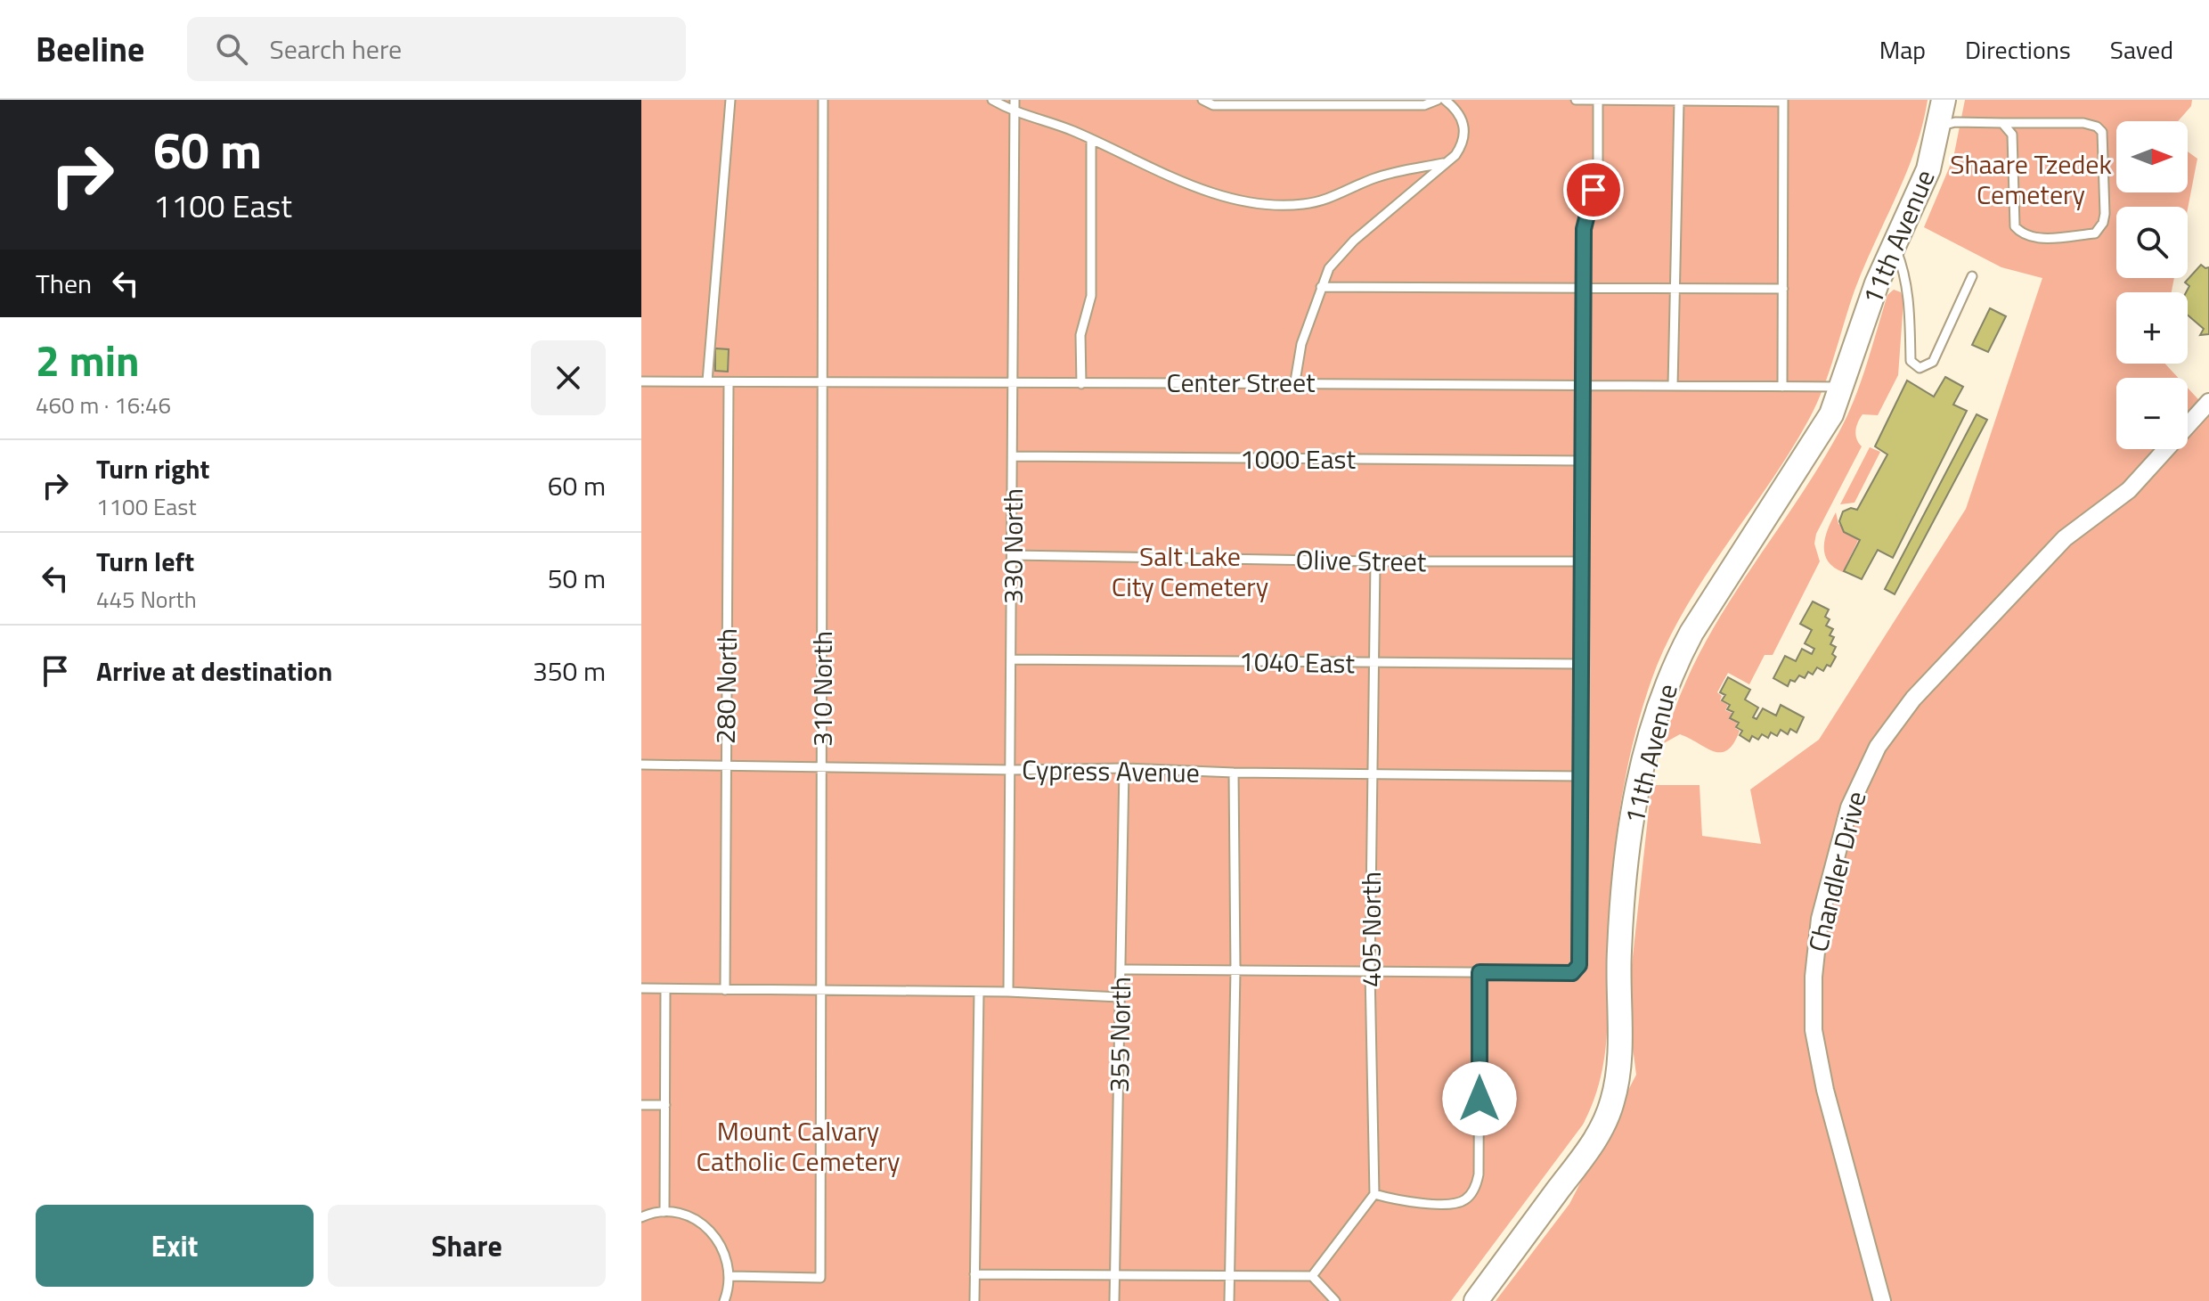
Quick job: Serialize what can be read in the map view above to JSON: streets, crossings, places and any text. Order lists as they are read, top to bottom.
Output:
{
  "streets": {
    "street": ["11th Avenue", "Chandler Drive"],
    "lane": [
      "Center Street",
      "1000 East",
      "330 North",
      "Olive Street",
      "1040 East",
      "280 North",
      "310 North",
      "Cypress Avenue",
      "405 North",
      "355 North"
    ]
  },
  "crossings": [
    ["11th Avenue", "Center Street"],
    ["Center Street", "330 North"],
    ["Center Street", "280 North"],
    ["Center Street", "310 North"],
    ["1000 East", "330 North"],
    ["330 North", "Olive Street"],
    ["330 North", "1040 East"],
    ["330 North", "Cypress Avenue"],
    ["Olive Street", "405 North"],
    ["1040 East", "405 North"],
    ["280 North", "Cypress Avenue"],
    ["310 North", "Cypress Avenue"],
    ["Cypress Avenue", "405 North"],
    ["Cypress Avenue", "355 North"]
  ],
  "parks": ["Shaare Tzedek Cemetery", "Salt Lake City Cemetery", "Mount Calvary Catholic Cemetery"],
  "north": "right",
  "page": {
    "header": "Beeline",
    "search": "Search here",
    "nav": ["Map", "Directions", "Saved"],
    "turn": ["60 m", "1100 East"],
    "map_buttons": ["+", "−"],
    "then": "Then",
    "heading": ["2 min", "460 m · 16:46"],
    "list": [
      {
        "name": "Turn right",
        "note": "1100 East",
        "value": "60 m"
      },
      {
        "name": "Turn left",
        "note": "445 North",
        "value": "50 m"
      },
      {
        "name": "Arrive at destination",
        "value": "350 m"
      }
    ],
    "buttons": ["Exit", "Share"]
  }
}
